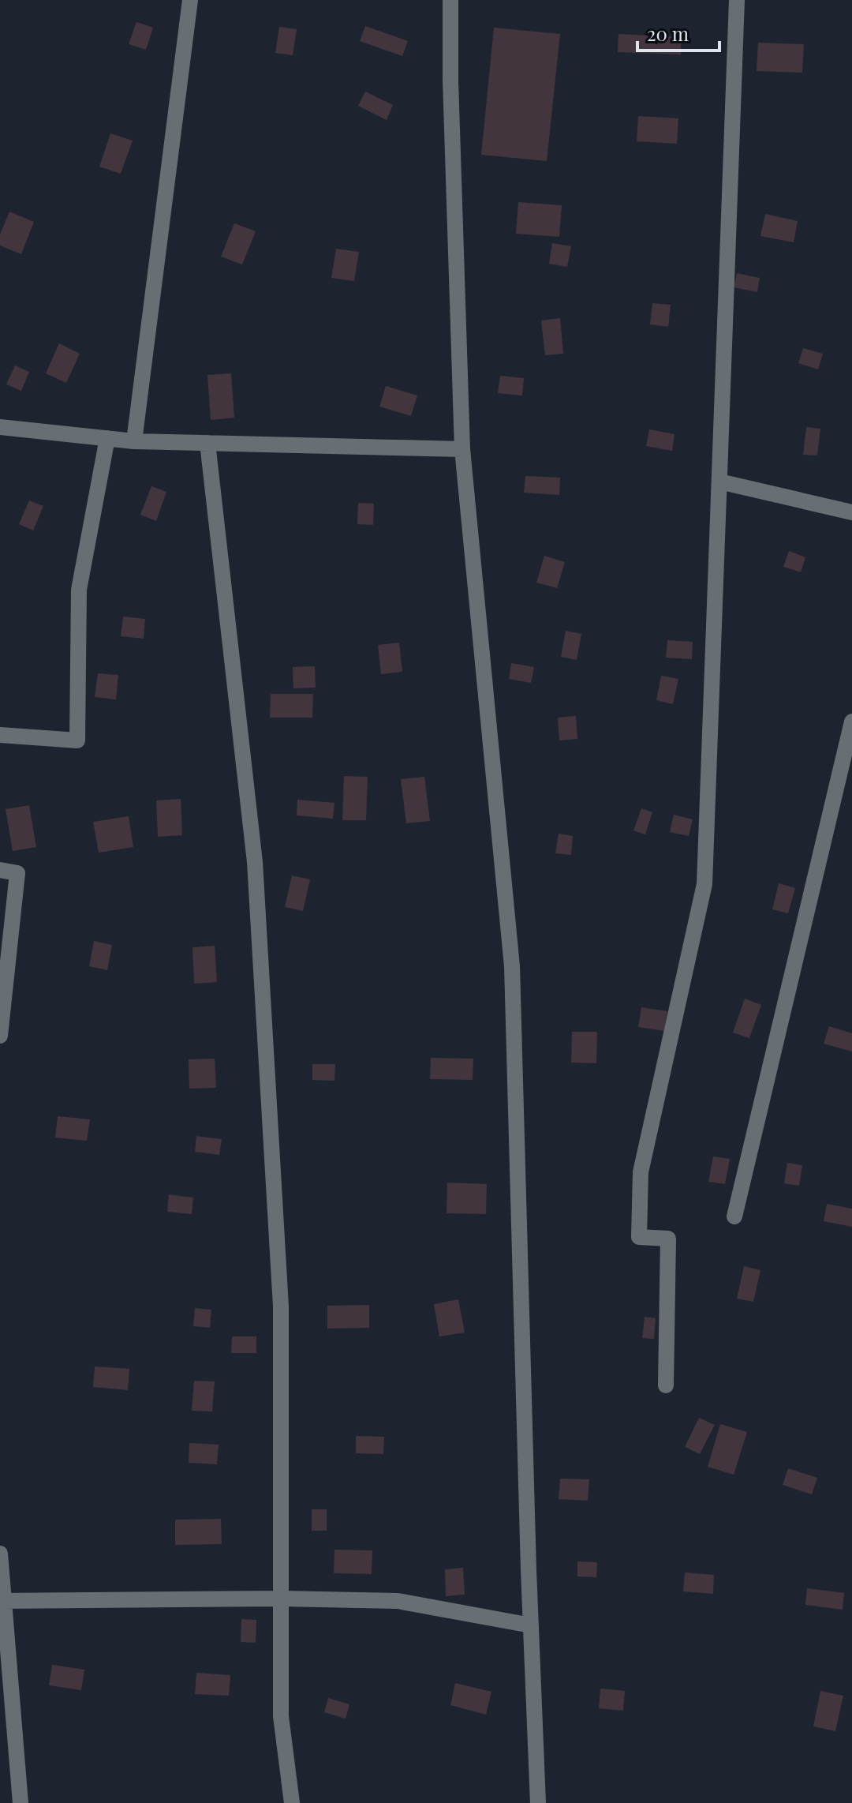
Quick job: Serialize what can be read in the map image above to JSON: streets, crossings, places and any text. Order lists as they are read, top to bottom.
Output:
{
  "scale_bar": "20 m"
}
